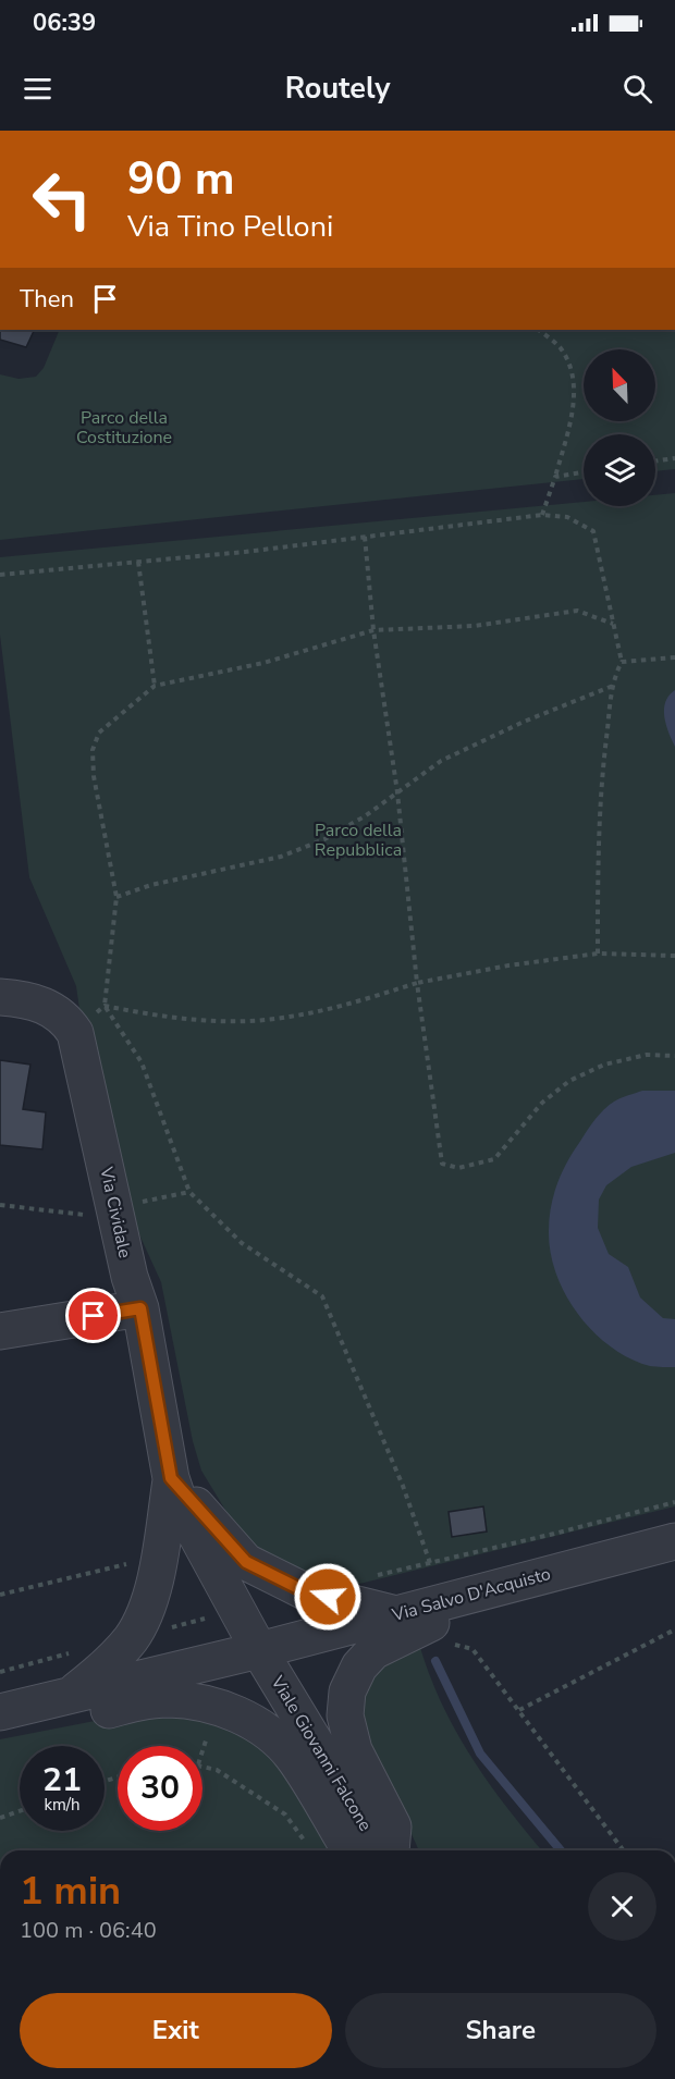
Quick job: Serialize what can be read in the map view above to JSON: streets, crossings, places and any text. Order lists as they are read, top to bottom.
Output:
{
  "streets": {
    "street": ["Via Cividale", "Via Salvo D'Acquisto", "Viale Giovanni Falcone"]
  },
  "crossings": [
    ["Via Cividale", "Via Salvo D'Acquisto"],
    ["Via Cividale", "Viale Giovanni Falcone"],
    ["Via Salvo D'Acquisto", "Viale Giovanni Falcone"]
  ],
  "parks": ["Parco della Costituzione", "Parco della Repubblica"],
  "north": "top left",
  "page": {
    "status": "06:39",
    "header": "Routely",
    "turn": ["90 m", "Via Tino Pelloni"],
    "then": "Then",
    "speed": "21 km/h",
    "limit": "30",
    "heading": ["1 min", "100 m · 06:40"],
    "buttons": ["Exit", "Share"]
  }
}
